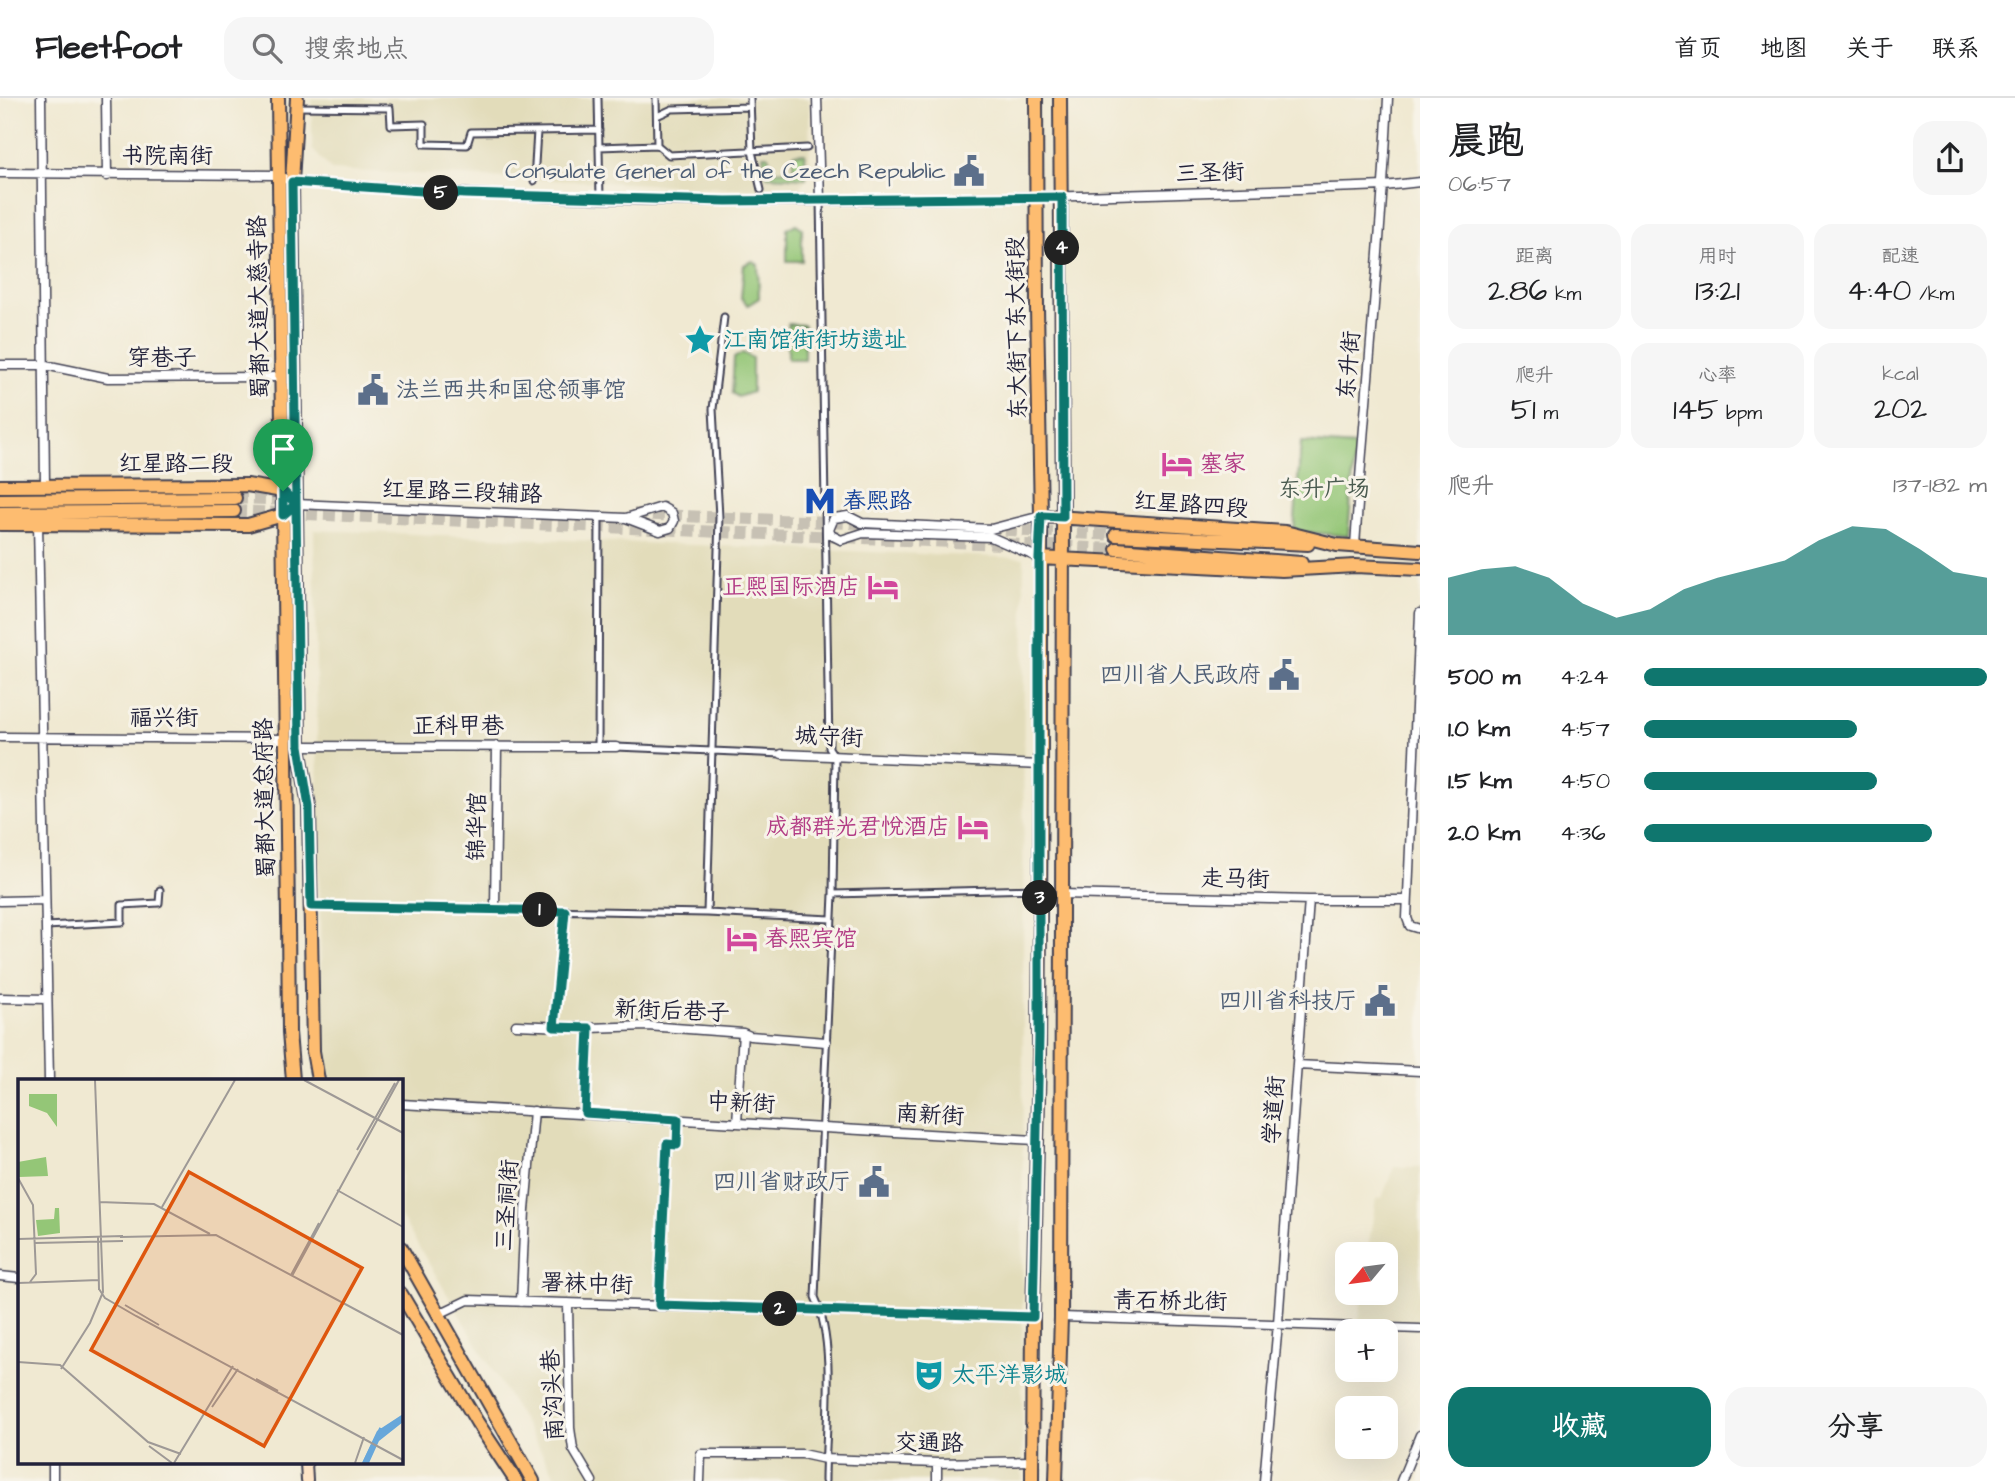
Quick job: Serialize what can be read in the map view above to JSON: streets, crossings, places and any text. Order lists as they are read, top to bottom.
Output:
{
  "streets": {
    "main road": [
      "蜀都大道大慈寺路",
      "东大街下东大街段",
      "红星路二段",
      "红星路四段",
      "蜀都大道总府路"
    ],
    "street": [
      "书院南街",
      "三圣街",
      "穿巷子",
      "东升街",
      "红星路三段辅路",
      "福兴街",
      "正科甲巷",
      "城守街",
      "锦华馆",
      "走马街",
      "新街后巷子",
      "中新街",
      "学道街",
      "南新街",
      "三圣祠街",
      "署袜中街",
      "青石桥北街",
      "南沟头巷",
      "交通路"
    ]
  },
  "crossings": [
    ["书院南街", "三圣街"],
    ["书院南街", "蜀都大道大慈寺路"],
    ["三圣街", "蜀都大道大慈寺路"],
    ["三圣街", "东大街下东大街段"],
    ["三圣街", "东升街"],
    ["蜀都大道大慈寺路", "穿巷子"],
    ["蜀都大道大慈寺路", "红星路二段"],
    ["蜀都大道大慈寺路", "红星路三段辅路"],
    ["蜀都大道大慈寺路", "蜀都大道总府路"],
    ["东大街下东大街段", "红星路四段"],
    ["东大街下东大街段", "城守街"],
    ["东大街下东大街段", "走马街"],
    ["东大街下东大街段", "南新街"],
    ["东大街下东大街段", "署袜中街"],
    ["东大街下东大街段", "青石桥北街"],
    ["东大街下东大街段", "交通路"],
    ["东升街", "红星路四段"],
    ["红星路三段辅路", "蜀都大道总府路"],
    ["福兴街", "蜀都大道总府路"],
    ["正科甲巷", "城守街"],
    ["正科甲巷", "蜀都大道总府路"],
    ["正科甲巷", "锦华馆"],
    ["走马街", "学道街"],
    ["中新街", "南新街"],
    ["中新街", "三圣祠街"],
    ["学道街", "青石桥北街"],
    ["三圣祠街", "署袜中街"],
    ["署袜中街", "南沟头巷"]
  ],
  "parks": ["东升广场"],
  "places": {
    "public building": [
      "Consulate General of the Czech Republic",
      "法兰西共和国总领事馆",
      "四川省人民政府",
      "四川省科技厅",
      "四川省财政厅"
    ],
    "place": ["江南馆街街坊遗址"],
    "hotel": [
      "塞家",
      "正熙国际酒店",
      "成都群光君悦酒店",
      "春熙宾馆"
    ],
    "metro station": ["春熙路"],
    "theatre": ["太平洋影城"]
  },
  "north": "bottom left",
  "page": {
    "header": "Fleetfoot",
    "search": "搜索地点",
    "nav": [
      "首页",
      "地图",
      "关于",
      "联系"
    ],
    "heading": ["晨跑", "06:57"],
    "pins": [
      "5",
      "4",
      "3",
      "1",
      "2"
    ],
    "stats": [
      ["距离", "2.86 km"],
      ["用时", "13:21"],
      ["配速", "4:40 /km"],
      ["爬升", "51 m"],
      ["心率", "145 bpm"],
      ["kcal", "202"]
    ],
    "chart": ["爬升", "137–182 m"],
    "list": [
      {
        "name": "500 m",
        "note": "4:24"
      },
      {
        "name": "1.0 km",
        "note": "4:57"
      },
      {
        "name": "1.5 km",
        "note": "4:50"
      },
      {
        "name": "2.0 km",
        "note": "4:36"
      }
    ],
    "map_buttons": ["+", "−"],
    "buttons": ["收藏", "分享"]
  }
}
